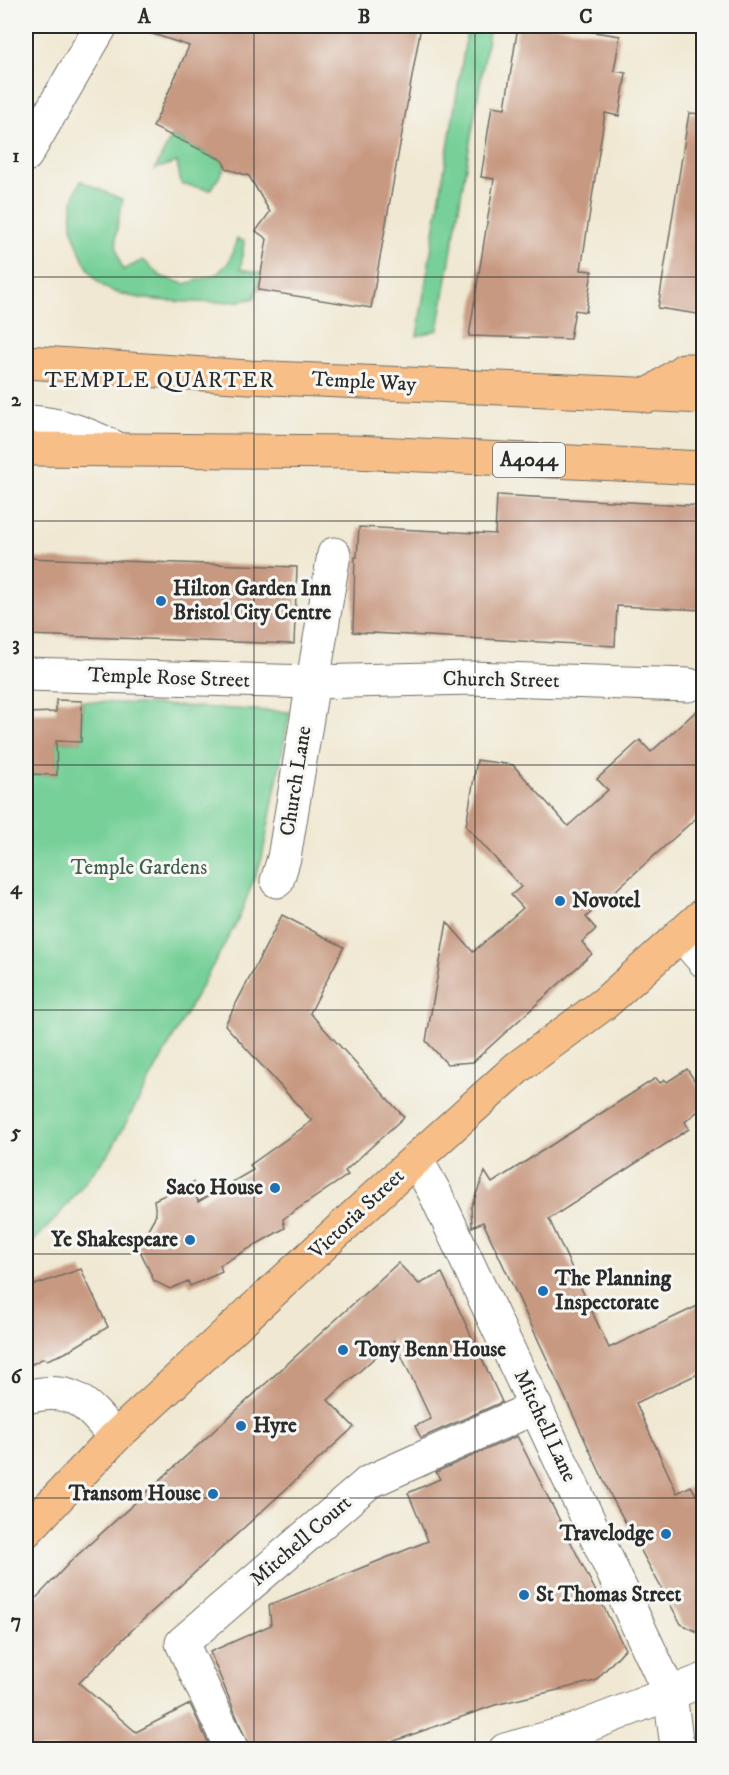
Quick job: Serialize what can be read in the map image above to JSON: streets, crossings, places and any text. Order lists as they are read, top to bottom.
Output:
{
  "streets": {
    "main road": ["Temple Way", "A4044", "Victoria Street"],
    "street": [
      "Temple Rose Street",
      "Church Street",
      "Church Lane",
      "Mitchell Lane",
      "Mitchell Court"
    ]
  },
  "crossings": [
    ["Temple Rose Street", "Church Street"],
    ["Temple Rose Street", "Church Lane"],
    ["Church Street", "Church Lane"],
    ["Victoria Street", "Mitchell Lane"],
    ["Mitchell Lane", "Mitchell Court"]
  ],
  "districts": ["TEMPLE QUARTER"],
  "parks": ["Temple Gardens"],
  "places": [
    "Hilton Garden Inn Bristol City Centre",
    "Novotel",
    "Saco House",
    "Ye Shakespeare",
    "The Planning Inspectorate",
    "Tony Benn House",
    "Hyre",
    "Transom House",
    "Travelodge",
    "St Thomas Street"
  ],
  "grid": {
    "columns": ["A", "B", "C"],
    "rows": [
      "1",
      "2",
      "3",
      "4",
      "5",
      "6",
      "7"
    ]
  }
}
